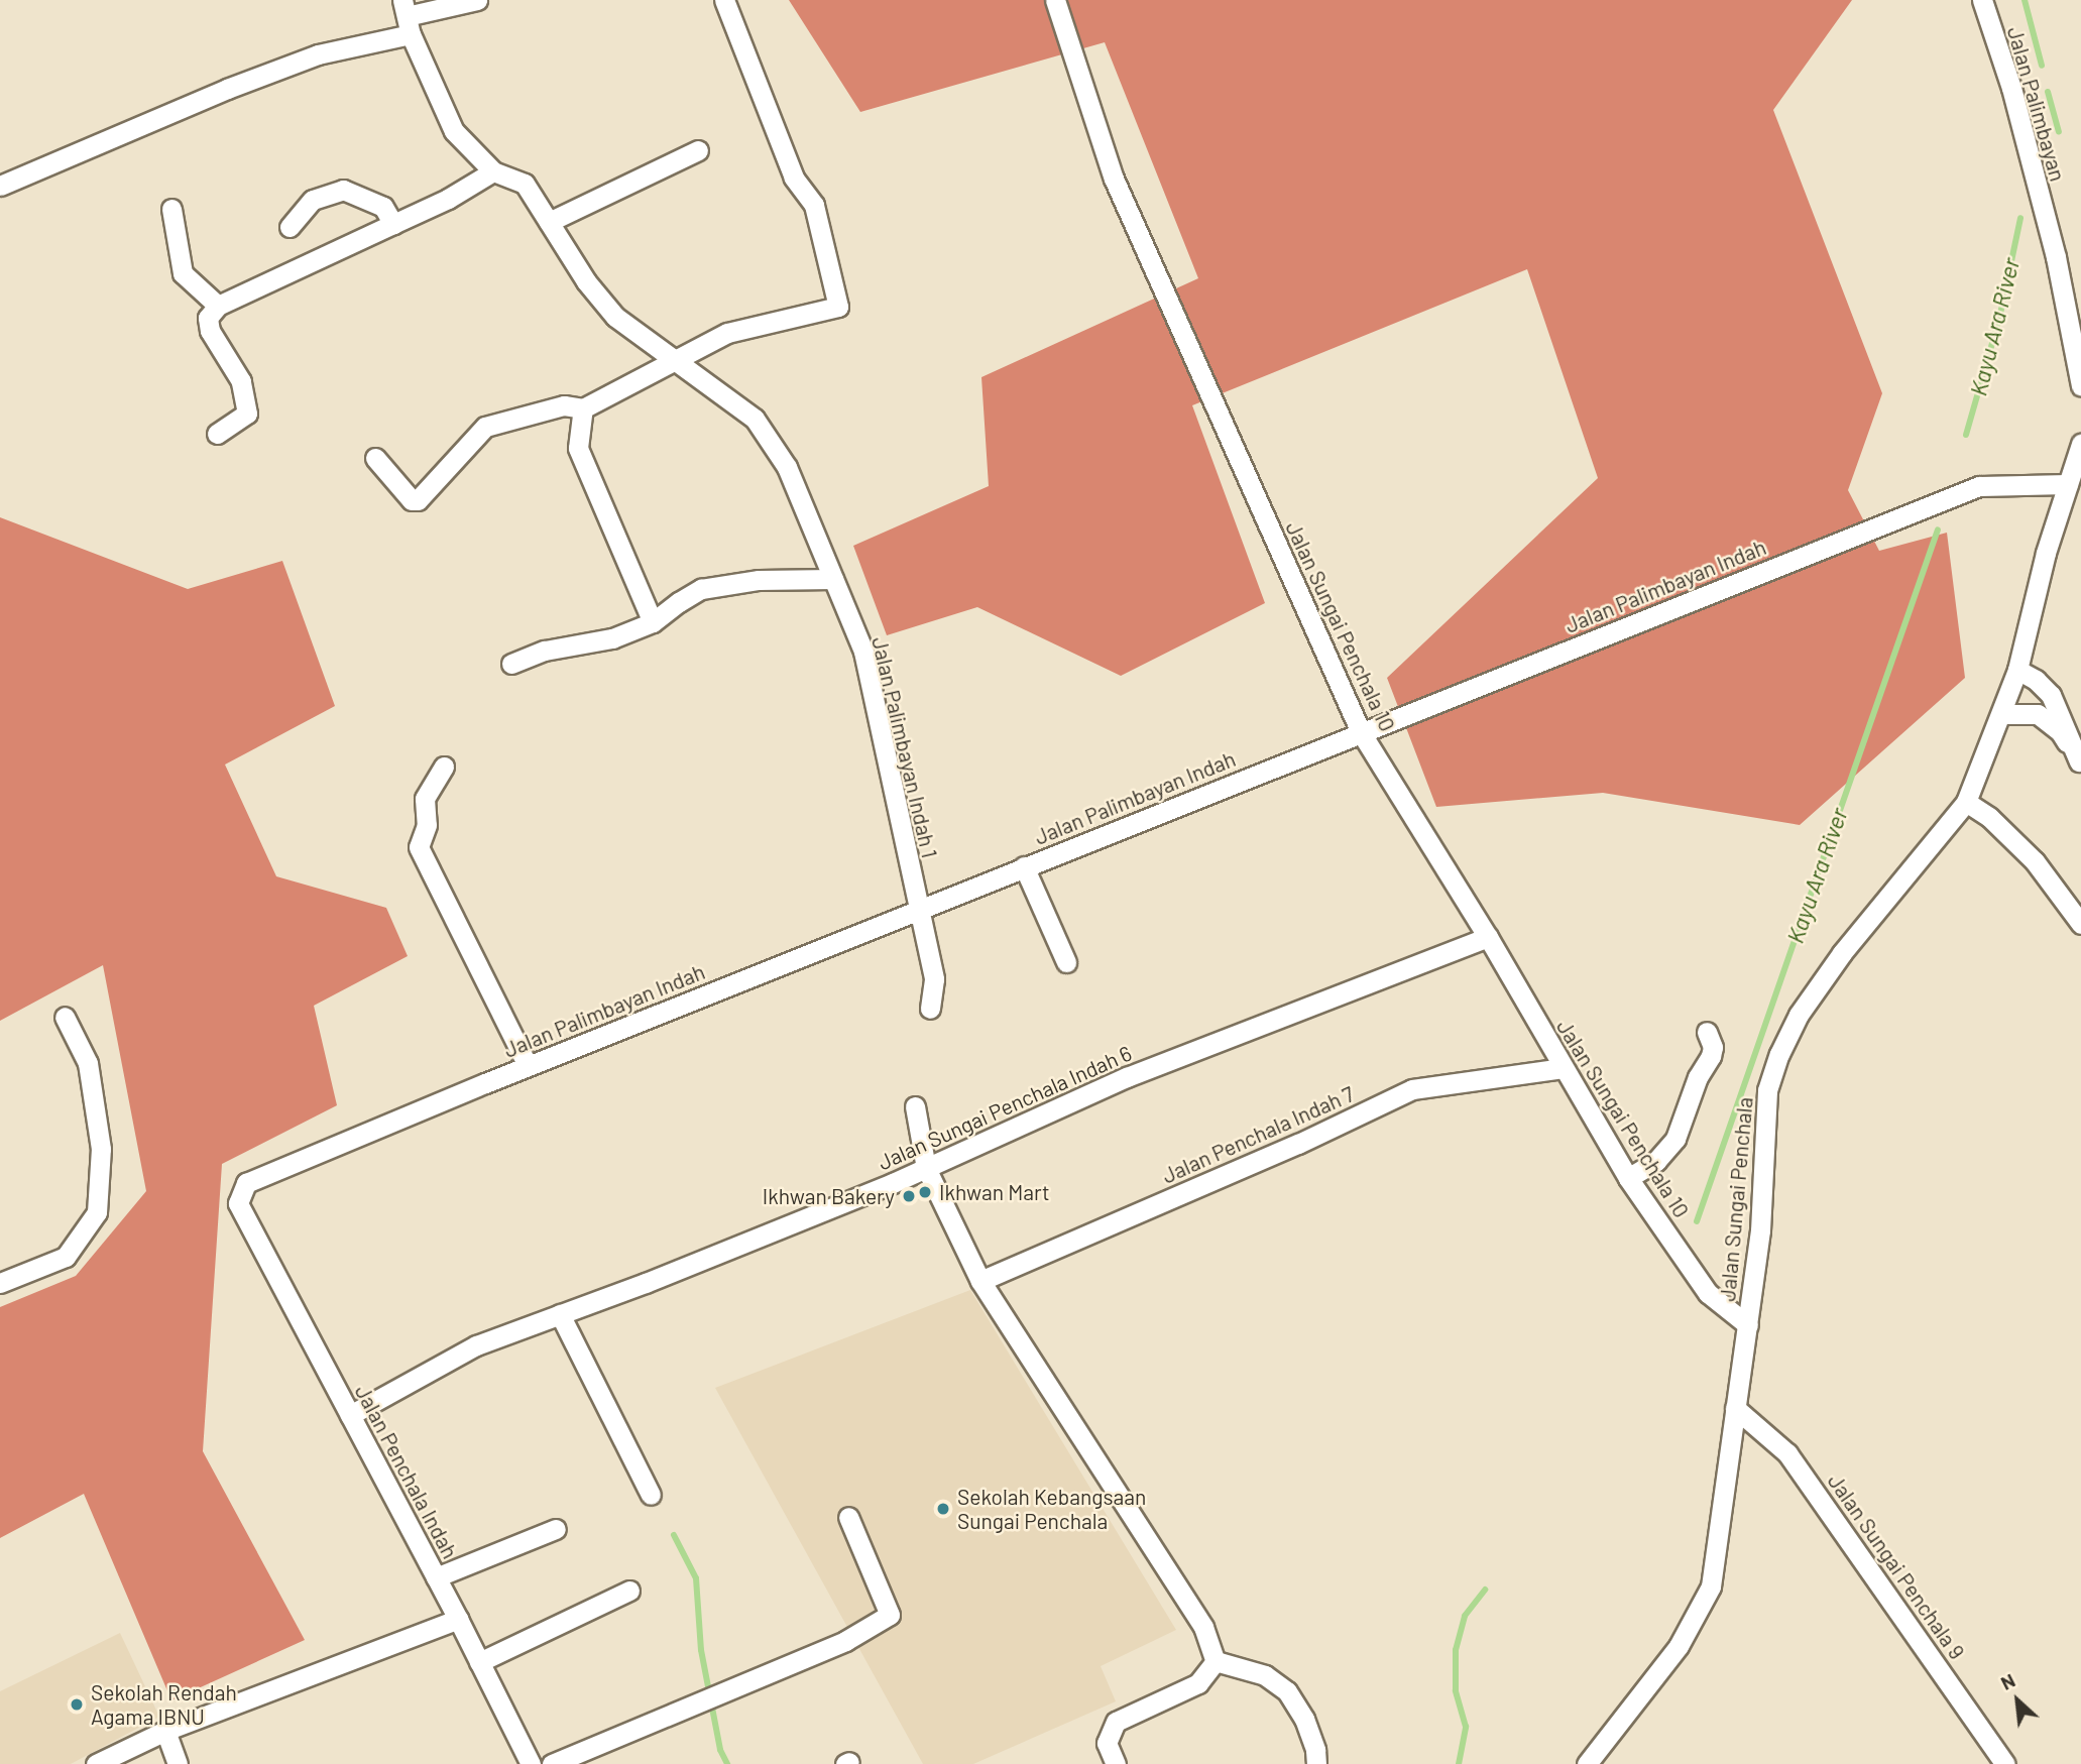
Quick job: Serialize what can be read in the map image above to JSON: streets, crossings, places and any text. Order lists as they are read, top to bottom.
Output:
{
  "streets": {
    "street": [
      "Jalan Palimbayan",
      "Jalan Palimbayan Indah",
      "Jalan Sungai Penchala 10",
      "Jalan Palimbayan Indah 1",
      "Jalan Sungai Penchala Indah 6",
      "Jalan Penchala Indah 7",
      "Jalan Sungai Penchala",
      "Jalan Penchala Indah",
      "Jalan Sungai Penchala 9"
    ]
  },
  "crossings": [
    ["Jalan Palimbayan Indah", "Jalan Sungai Penchala 10"],
    ["Jalan Palimbayan Indah", "Jalan Palimbayan Indah 1"],
    ["Jalan Palimbayan Indah", "Jalan Penchala Indah"],
    ["Jalan Sungai Penchala 10", "Jalan Sungai Penchala Indah 6"],
    ["Jalan Sungai Penchala 10", "Jalan Penchala Indah 7"],
    ["Jalan Sungai Penchala 10", "Jalan Sungai Penchala"],
    ["Jalan Sungai Penchala Indah 6", "Jalan Penchala Indah"],
    ["Jalan Sungai Penchala", "Jalan Sungai Penchala 9"]
  ],
  "water": ["Kayu Ara River"],
  "places": [
    "Ikhwan Mart",
    "Ikhwan Bakery",
    "Sekolah Kebangsaan Sungai Penchala",
    "Sekolah Rendah Agama IBNU"
  ],
  "north": "top left"
}
